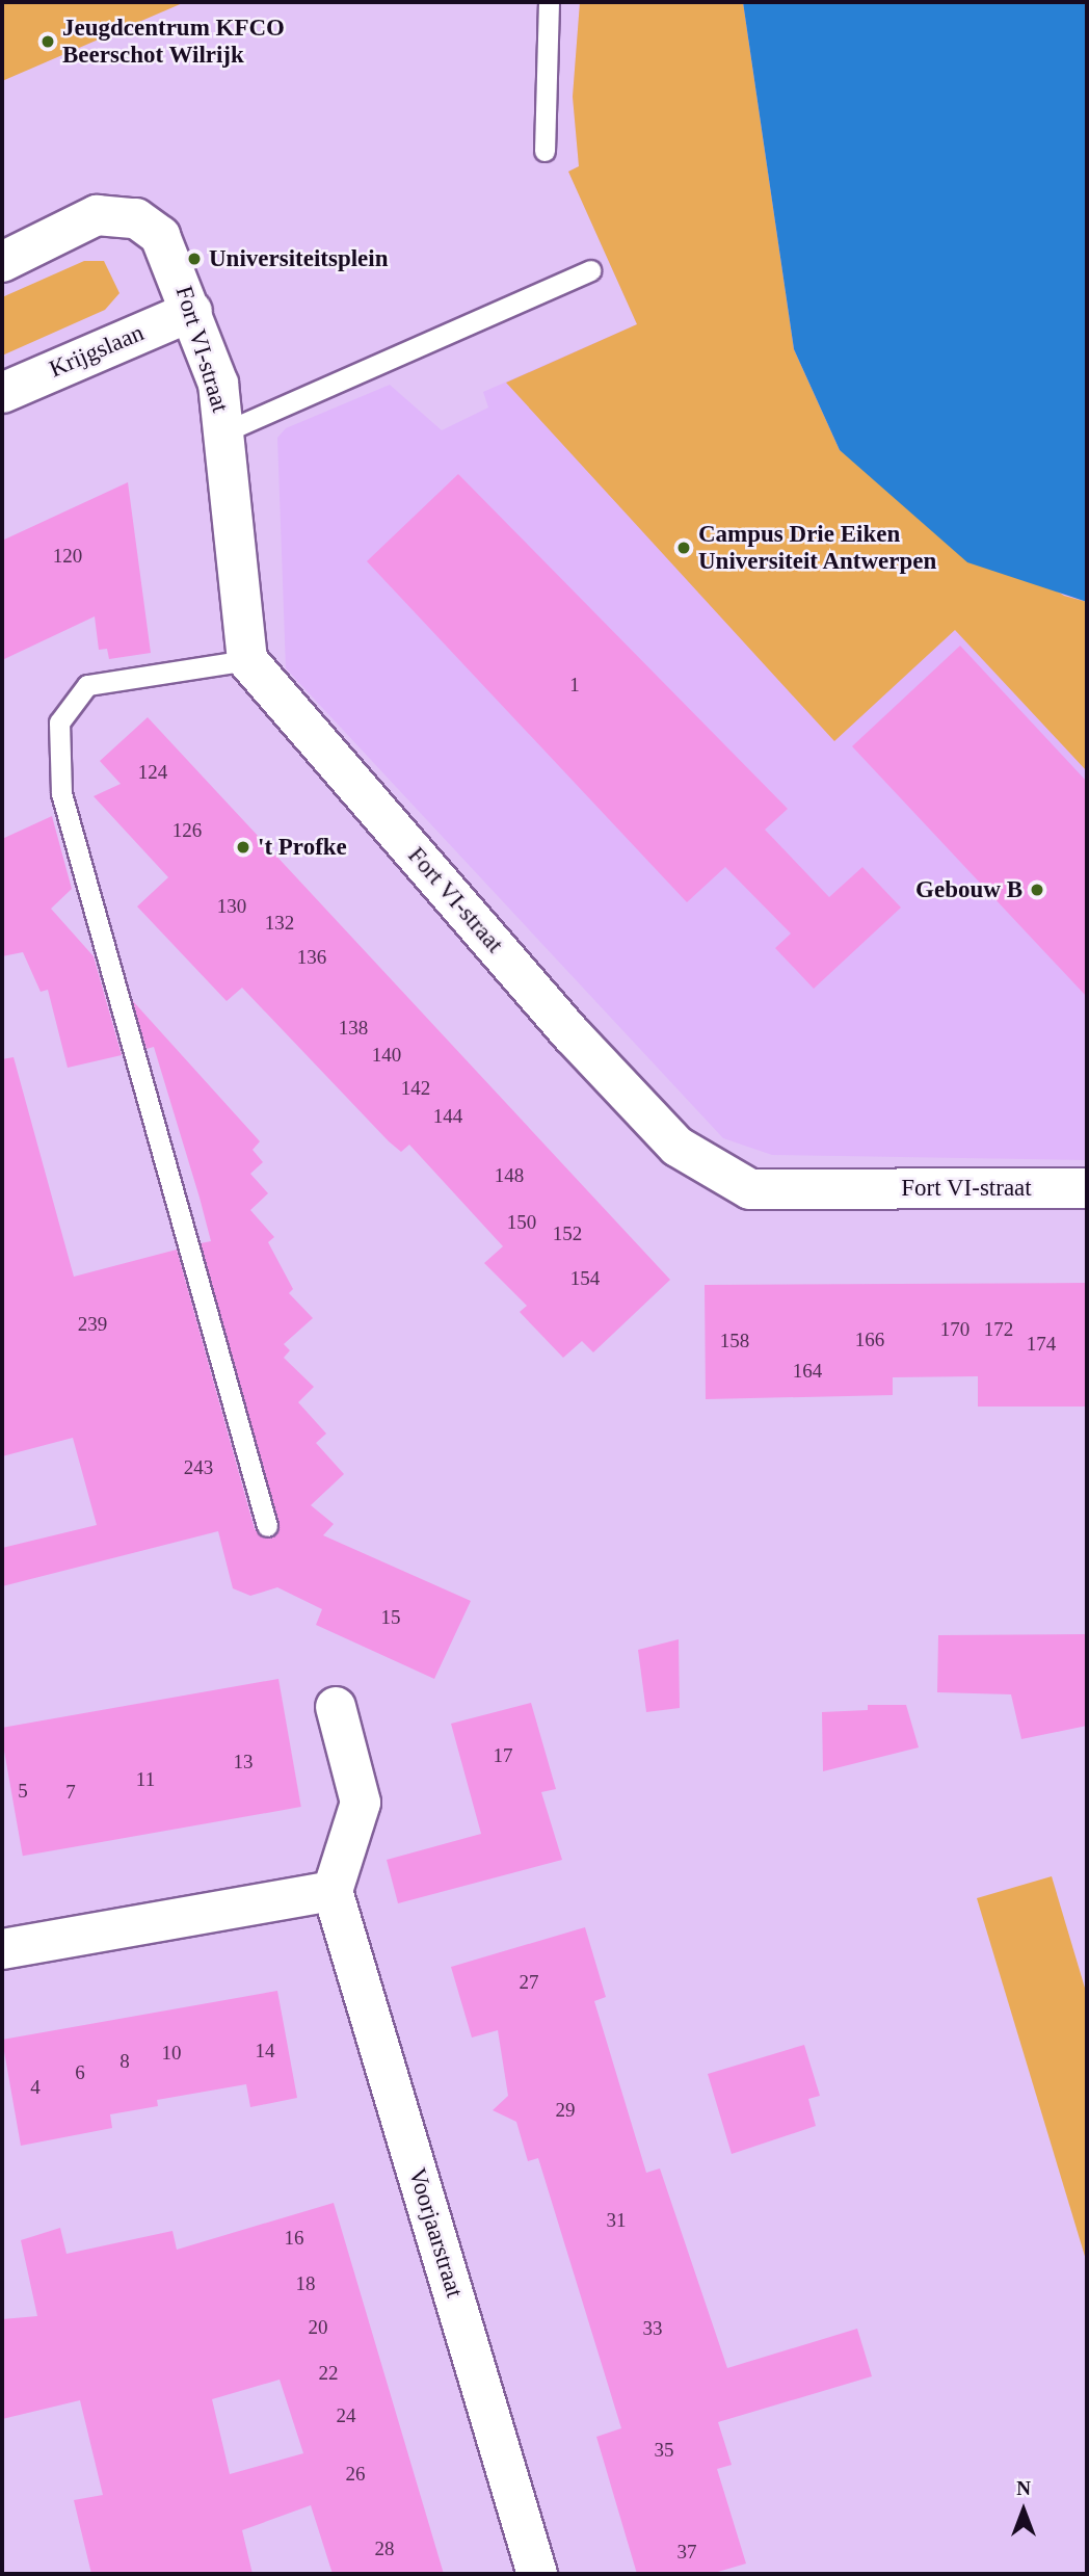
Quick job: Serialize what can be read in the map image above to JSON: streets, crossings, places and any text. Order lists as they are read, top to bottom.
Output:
{
  "streets": {
    "street": ["Fort VI-straat", "Krijgslaan", "Voorjaarstraat"]
  },
  "crossings": [
    ["Fort VI-straat", "Krijgslaan"]
  ],
  "places": [
    "Jeugdcentrum KFCO Beerschot Wilrijk",
    "Universiteitsplein",
    "Campus Drie Eiken Universiteit Antwerpen",
    "'t Profke",
    "Gebouw B"
  ],
  "house_numbers": [
    "120",
    "1",
    "124",
    "126",
    "130",
    "132",
    "136",
    "138",
    "140",
    "142",
    "144",
    "148",
    "150",
    "152",
    "154",
    "239",
    "170",
    "172",
    "166",
    "158",
    "174",
    "164",
    "243",
    "15",
    "17",
    "13",
    "11",
    "5",
    "7",
    "27",
    "14",
    "10",
    "8",
    "6",
    "4",
    "29",
    "31",
    "16",
    "18",
    "20",
    "33",
    "22",
    "24",
    "35",
    "26",
    "28",
    "37"
  ],
  "north": "top"
}
